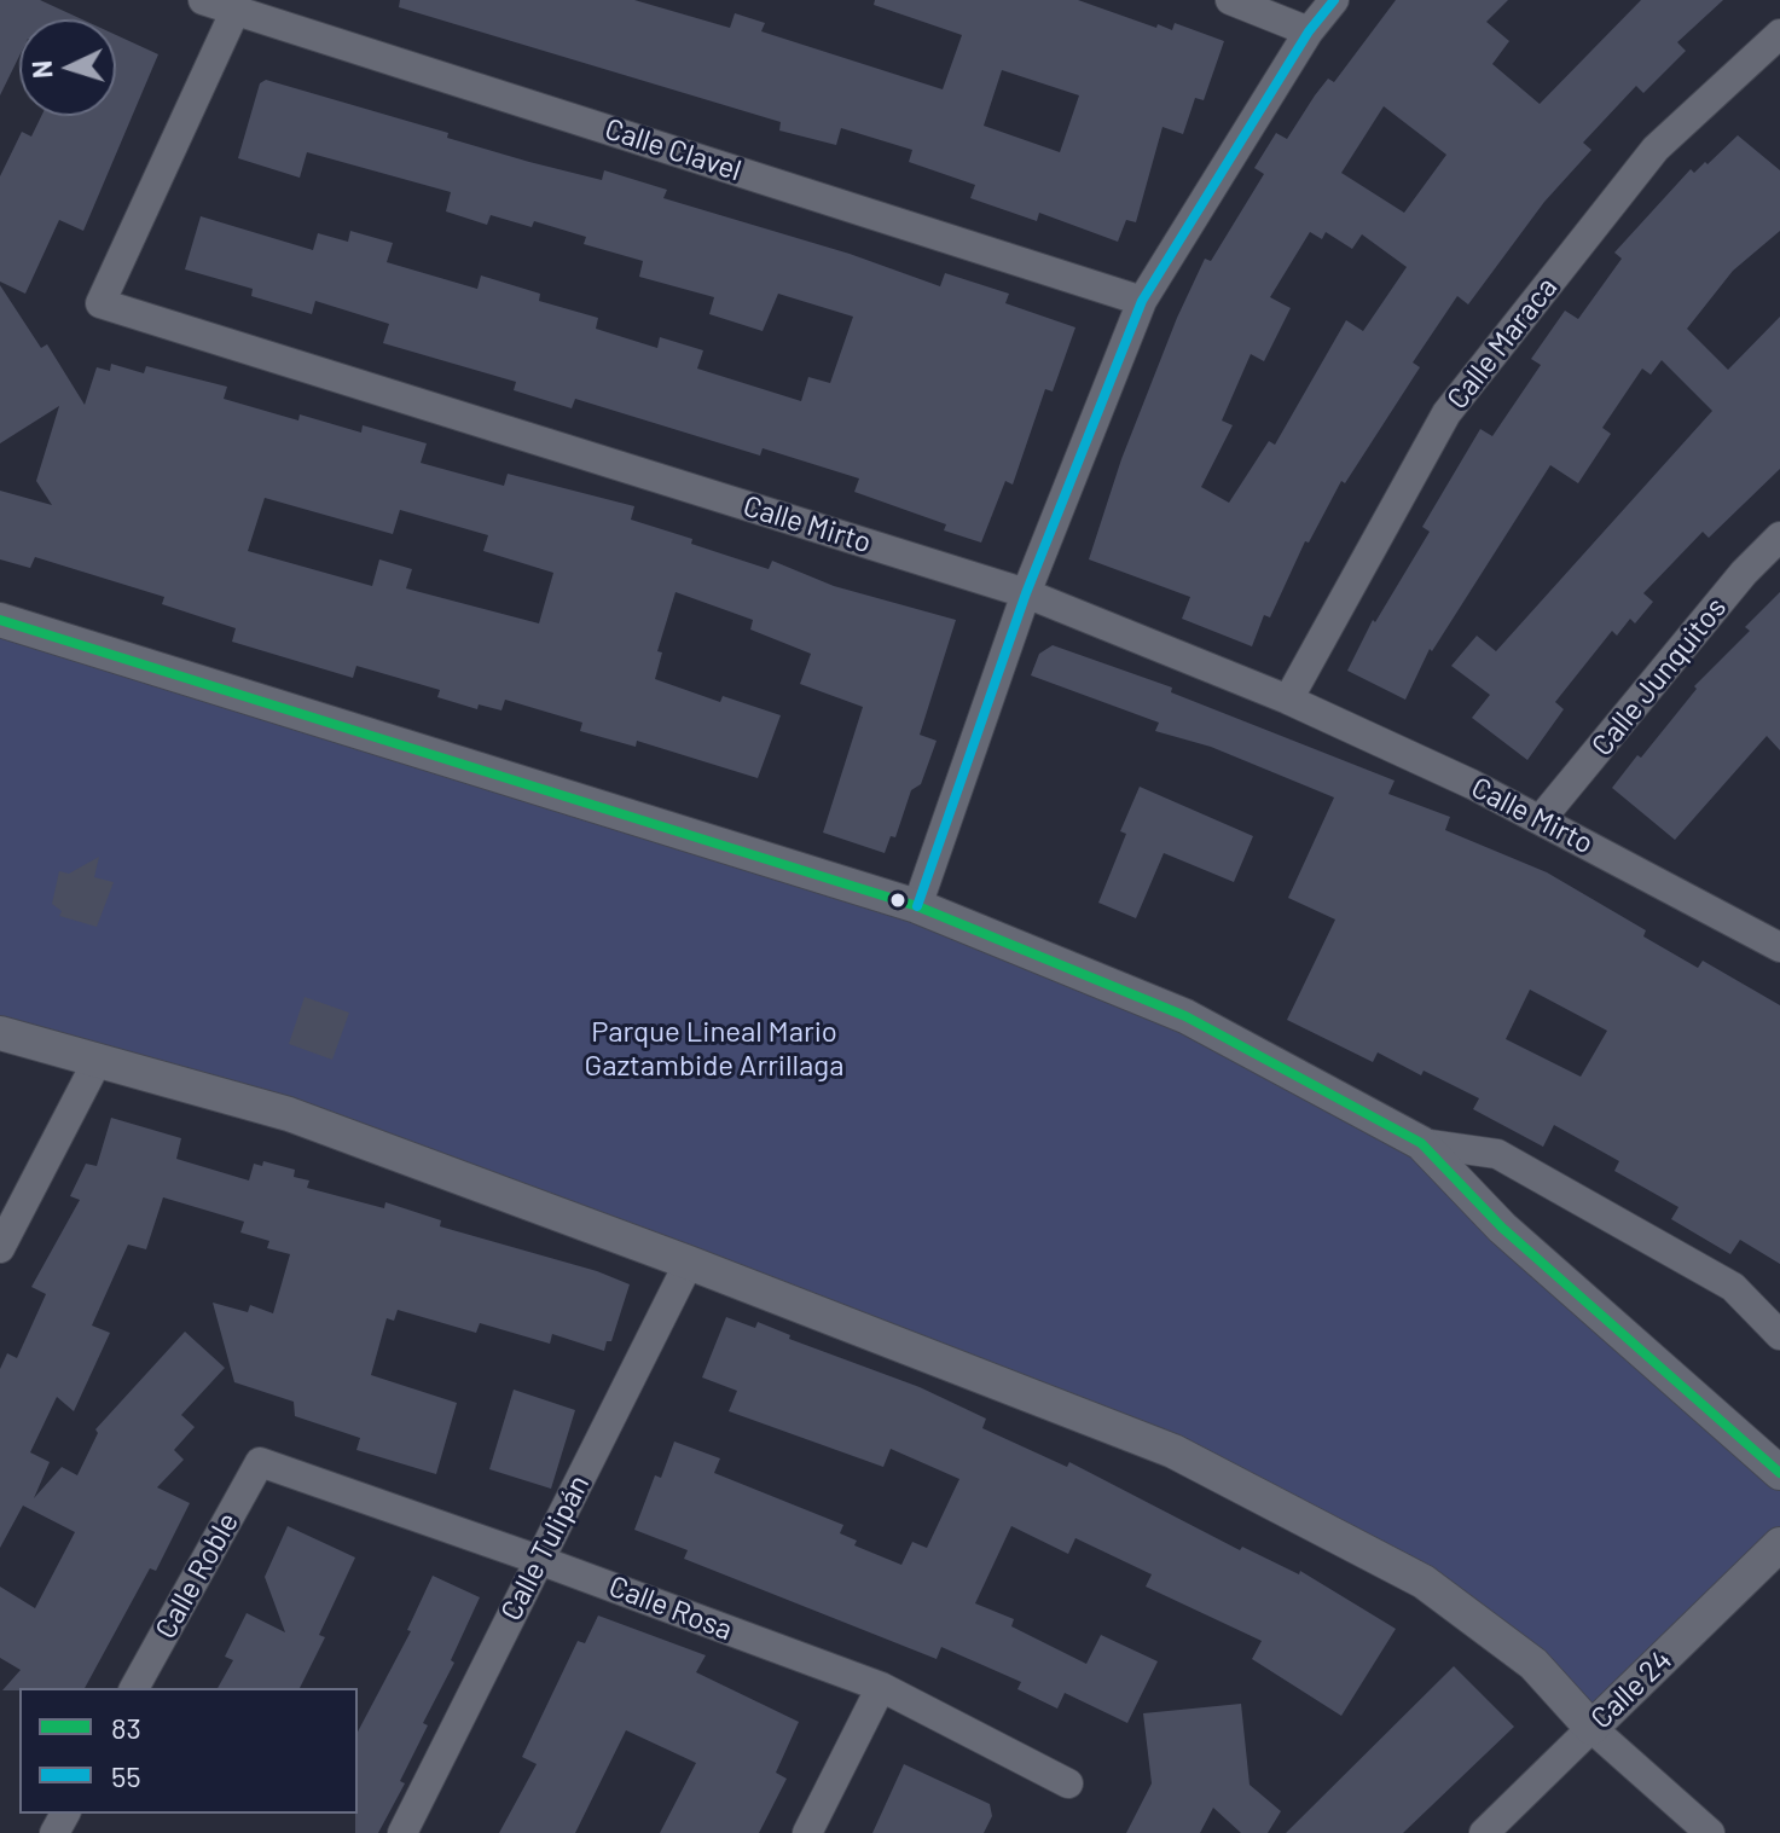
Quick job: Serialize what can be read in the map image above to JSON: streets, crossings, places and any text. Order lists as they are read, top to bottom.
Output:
{
  "streets": {
    "street": [
      "Calle Clavel",
      "Calle Maraca",
      "Calle Mirto",
      "Calle Junquitos",
      "Calle Tulipán",
      "Calle Roble",
      "Calle Rosa",
      "Calle 24"
    ]
  },
  "crossings": [
    ["Calle Clavel", "Calle Mirto"],
    ["Calle Maraca", "Calle Mirto"],
    ["Calle Mirto", "Calle Junquitos"],
    ["Calle Tulipán", "Calle Rosa"],
    ["Calle Roble", "Calle Rosa"]
  ],
  "parks": ["Parque Lineal Mario Gaztambide Arrillaga"],
  "lines": ["transit line 55", "transit line 83"],
  "legend": ["83", "55"],
  "north": "left"
}
